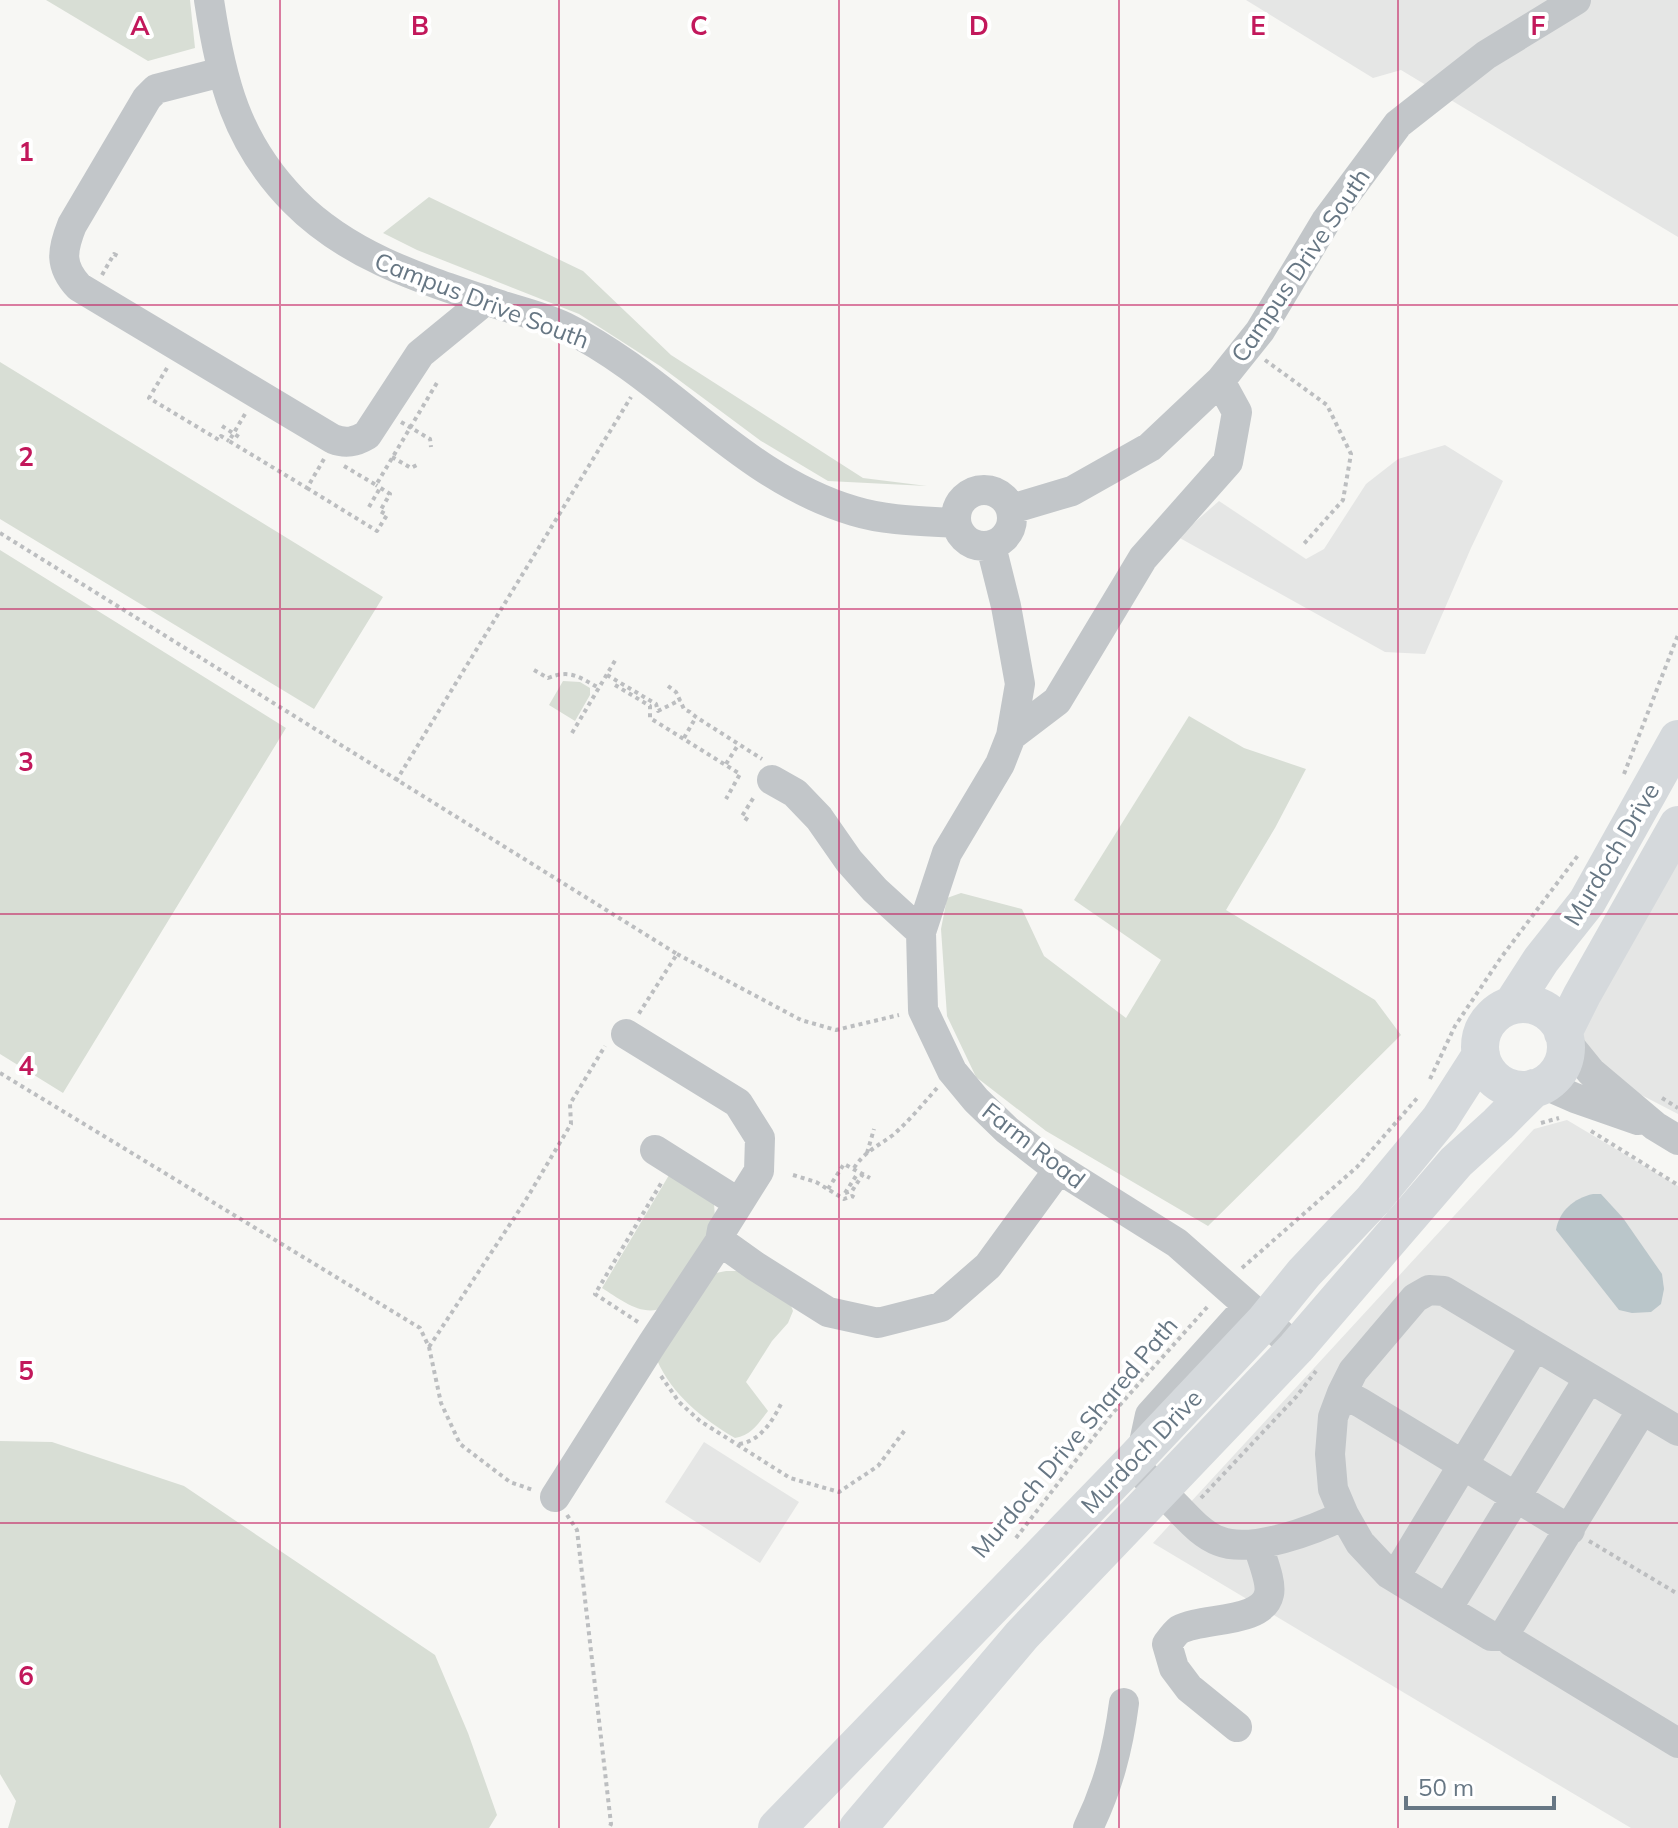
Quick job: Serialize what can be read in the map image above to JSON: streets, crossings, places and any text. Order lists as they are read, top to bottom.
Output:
{
  "streets": {
    "main road": ["Murdoch Drive"],
    "street": ["Campus Drive South", "Farm Road"],
    "path": ["Murdoch Drive Shared Path"]
  },
  "crossings": [
    ["Campus Drive South", "Farm Road"],
    ["Murdoch Drive", "Farm Road"],
    ["Farm Road", "Murdoch Drive Shared Path"]
  ],
  "scale_bar": "50 m",
  "grid": {
    "columns": [
      "A",
      "B",
      "C",
      "D",
      "E",
      "F"
    ],
    "rows": [
      "1",
      "2",
      "3",
      "4",
      "5",
      "6"
    ]
  }
}
